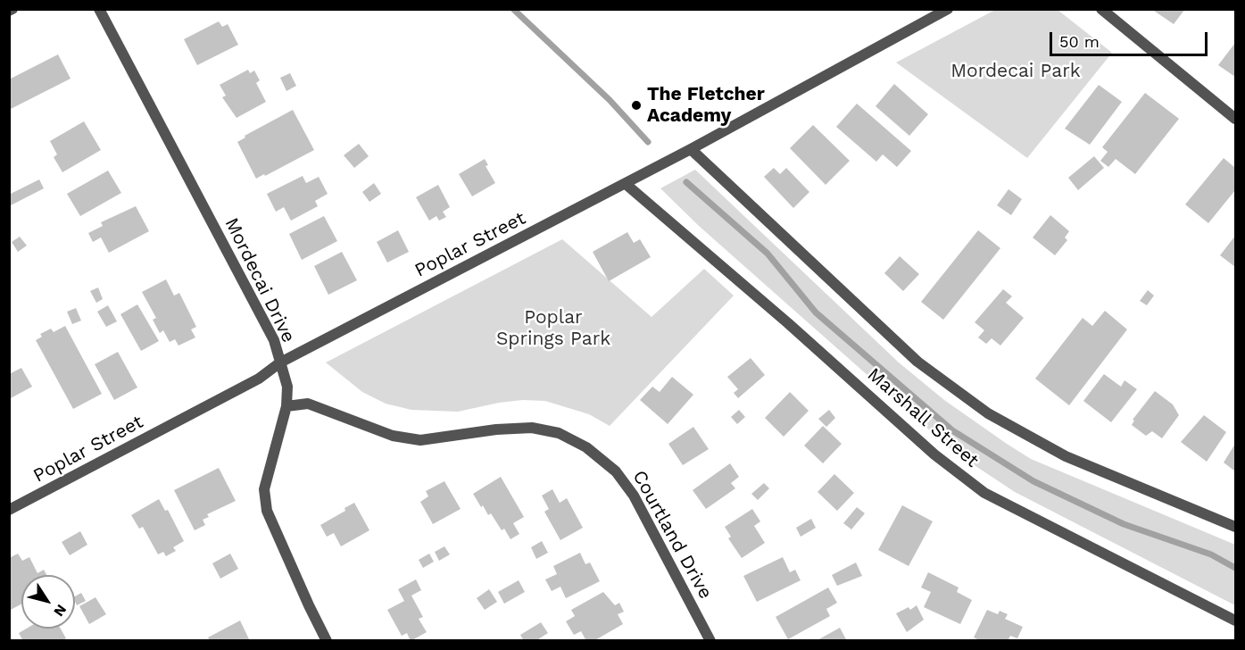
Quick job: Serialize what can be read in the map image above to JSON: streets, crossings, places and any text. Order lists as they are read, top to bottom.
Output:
{
  "streets": {
    "street": [
      "Poplar Street",
      "Mordecai Drive",
      "Marshall Street",
      "Courtland Drive"
    ]
  },
  "crossings": [
    ["Poplar Street", "Mordecai Drive"],
    ["Poplar Street", "Marshall Street"],
    ["Mordecai Drive", "Courtland Drive"]
  ],
  "parks": ["Mordecai Park", "Poplar Springs Park"],
  "places": ["The Fletcher Academy"],
  "scale_bar": "50 m",
  "north": "bottom right"
}
